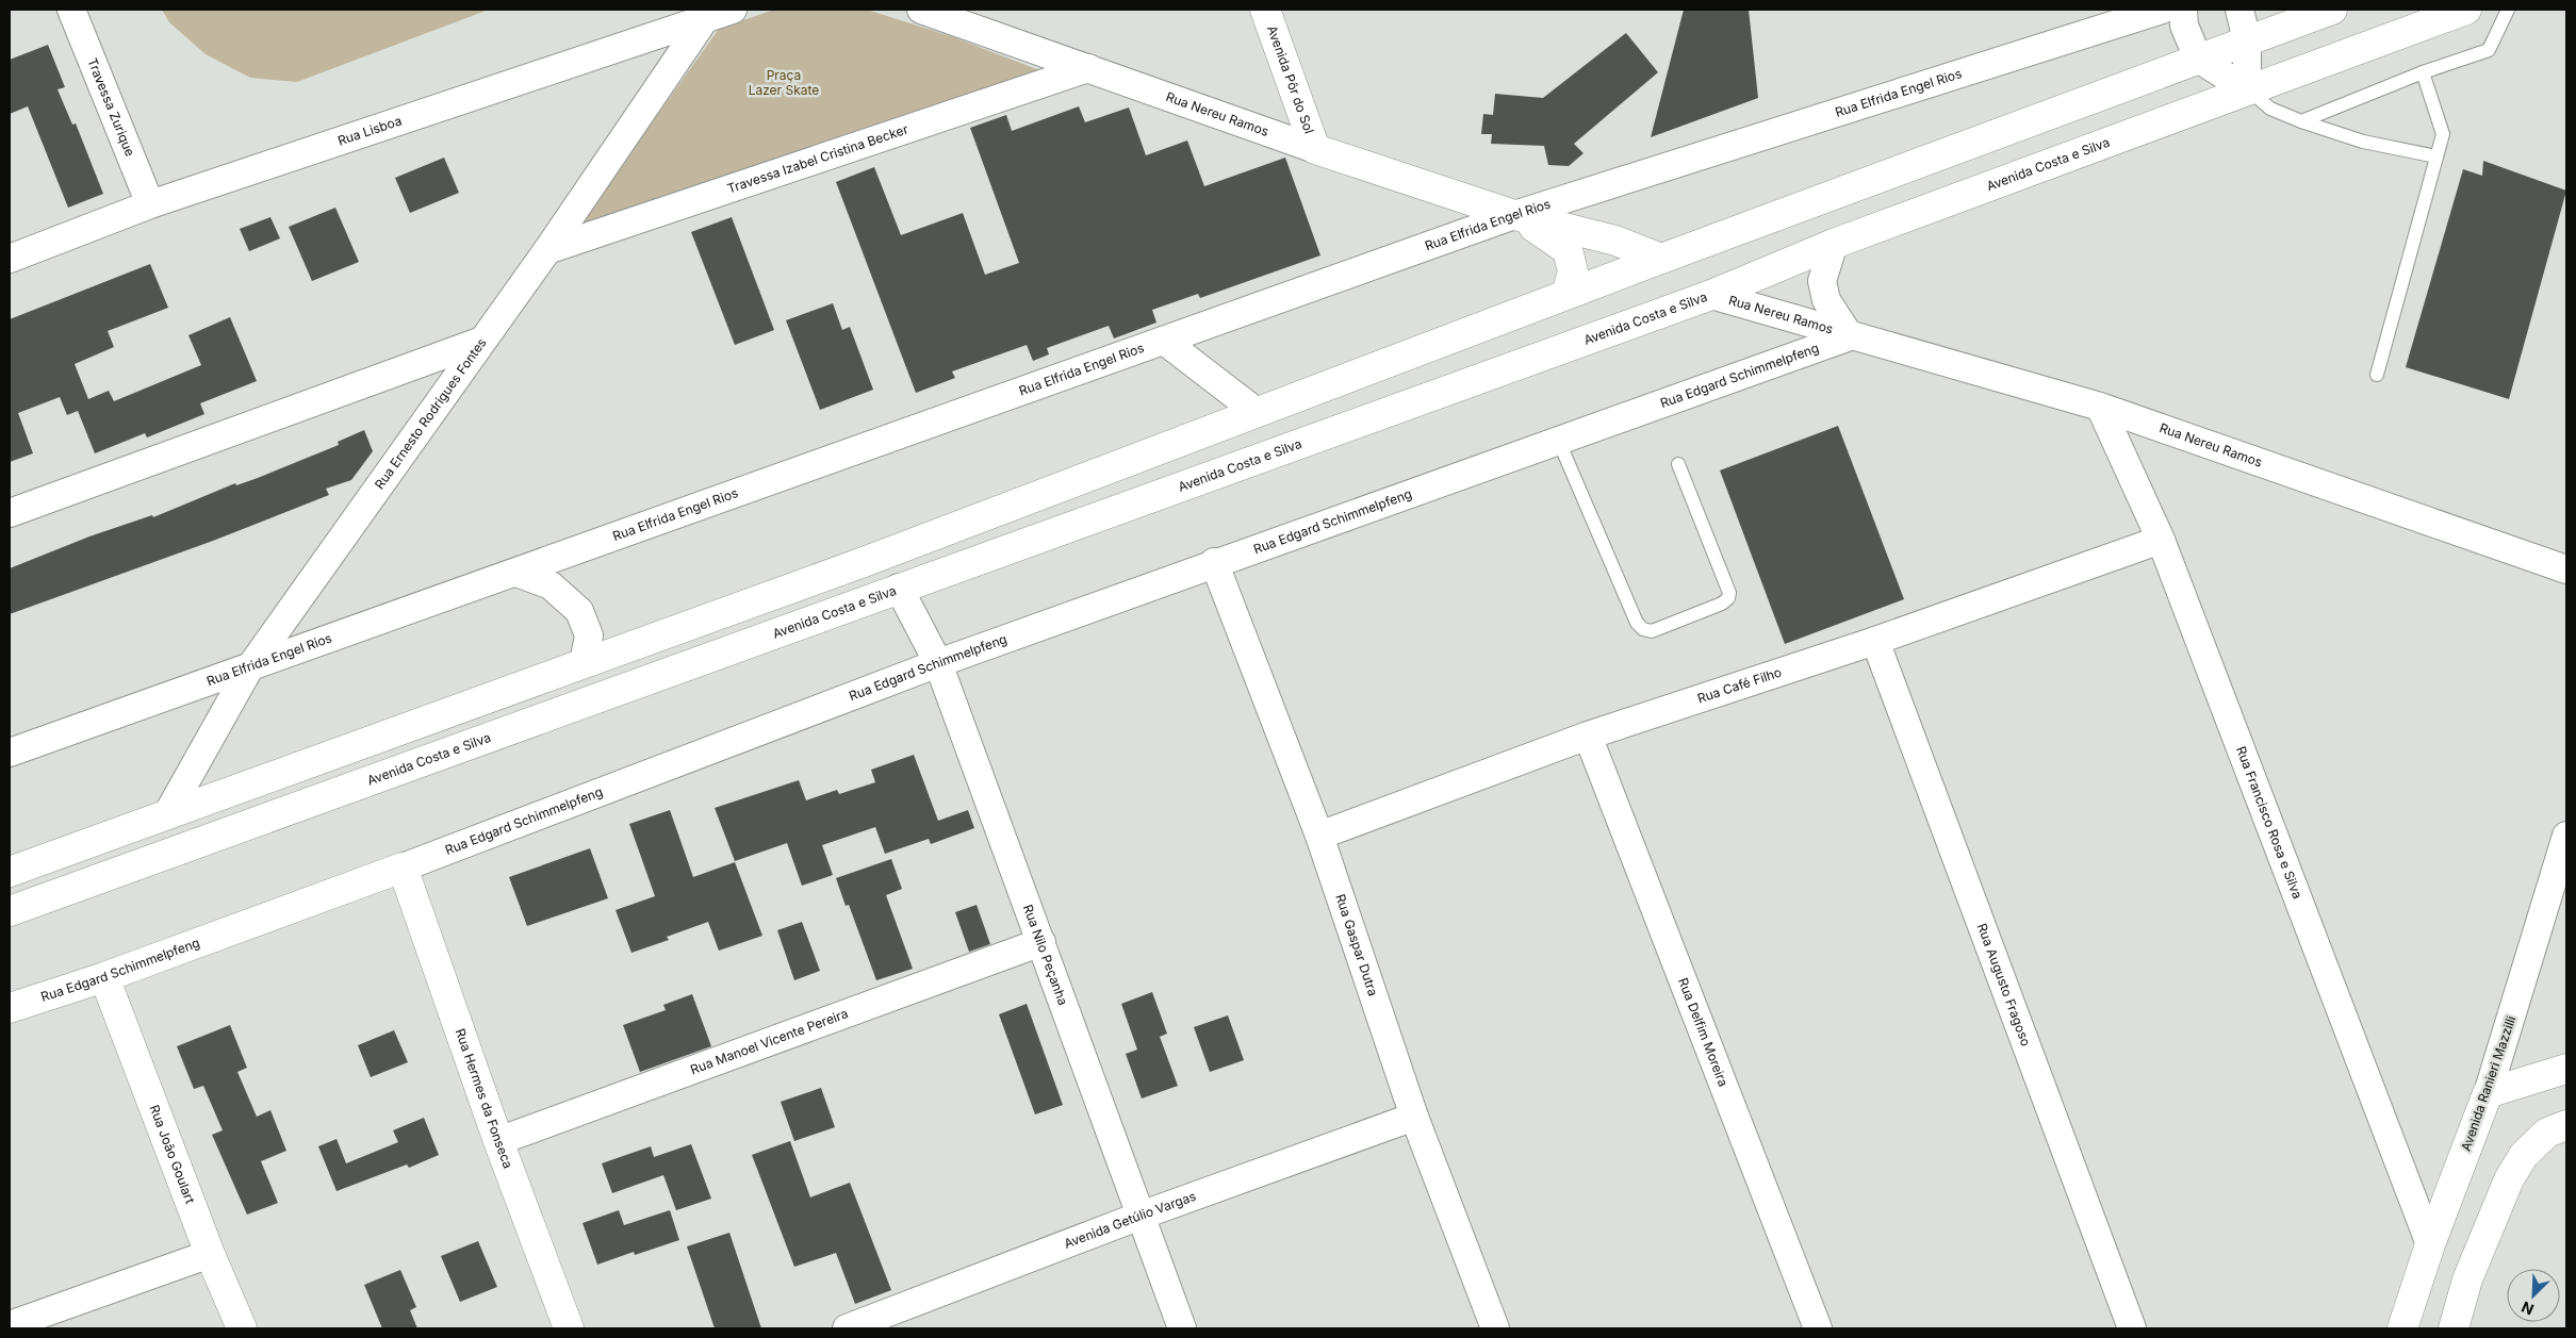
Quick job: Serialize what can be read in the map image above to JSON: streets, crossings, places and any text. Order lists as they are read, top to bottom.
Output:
{
  "streets": {
    "main road": [
      "Avenida Pôr do Sol",
      "Rua Nereu Ramos",
      "Avenida Costa e Silva",
      "Rua Edgard Schimmelpfeng",
      "Avenida Ranieri Mazzilli",
      "Rua Hermes da Fonseca",
      "Rua João Goulart"
    ],
    "street": [
      "Rua Elfrida Engel Rios",
      "Travessa Zurique",
      "Rua Lisboa",
      "Travessa Izabel Cristina Becker",
      "Rua Ernesto Rodrigues Fontes",
      "Rua Café Filho",
      "Rua Francisco Rosa e Silva",
      "Rua Gaspar Dutra",
      "Rua Nilo Peçanha",
      "Rua Augusto Fragoso",
      "Rua Delfim Moreira",
      "Rua Manoel Vicente Pereira",
      "Avenida Getúlio Vargas"
    ]
  },
  "crossings": [
    ["Avenida Pôr do Sol", "Rua Nereu Ramos"],
    ["Rua Elfrida Engel Rios", "Rua Nereu Ramos"],
    ["Rua Elfrida Engel Rios", "Rua Ernesto Rodrigues Fontes"],
    ["Travessa Zurique", "Rua Lisboa"],
    ["Rua Nereu Ramos", "Travessa Izabel Cristina Becker"],
    ["Rua Nereu Ramos", "Avenida Costa e Silva"],
    ["Rua Nereu Ramos", "Rua Edgard Schimmelpfeng"],
    ["Rua Nereu Ramos", "Rua Francisco Rosa e Silva"],
    ["Rua Lisboa", "Rua Ernesto Rodrigues Fontes"],
    ["Travessa Izabel Cristina Becker", "Rua Ernesto Rodrigues Fontes"],
    ["Avenida Costa e Silva", "Rua Nilo Peçanha"],
    ["Rua Edgard Schimmelpfeng", "Rua Gaspar Dutra"],
    ["Rua Edgard Schimmelpfeng", "Rua Nilo Peçanha"],
    ["Rua Edgard Schimmelpfeng", "Rua Hermes da Fonseca"],
    ["Rua Edgard Schimmelpfeng", "Rua João Goulart"],
    ["Rua Café Filho", "Rua Francisco Rosa e Silva"],
    ["Rua Café Filho", "Rua Gaspar Dutra"],
    ["Rua Café Filho", "Rua Augusto Fragoso"],
    ["Rua Café Filho", "Rua Delfim Moreira"],
    ["Rua Francisco Rosa e Silva", "Avenida Ranieri Mazzilli"],
    ["Rua Gaspar Dutra", "Avenida Getúlio Vargas"],
    ["Rua Nilo Peçanha", "Rua Manoel Vicente Pereira"],
    ["Rua Nilo Peçanha", "Avenida Getúlio Vargas"],
    ["Rua Manoel Vicente Pereira", "Rua Hermes da Fonseca"]
  ],
  "parks": ["Praça Lazer Skate"],
  "north": "bottom left"
}
